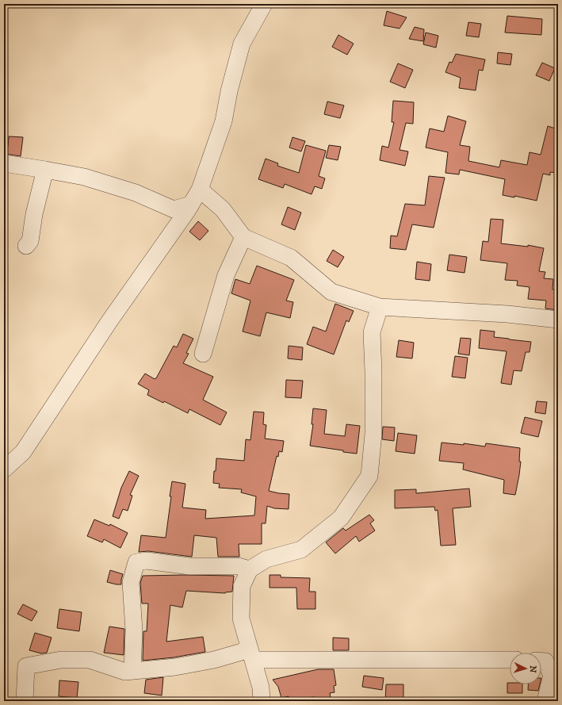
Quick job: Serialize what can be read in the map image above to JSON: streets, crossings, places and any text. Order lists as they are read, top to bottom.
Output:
{
  "north": "right"
}
